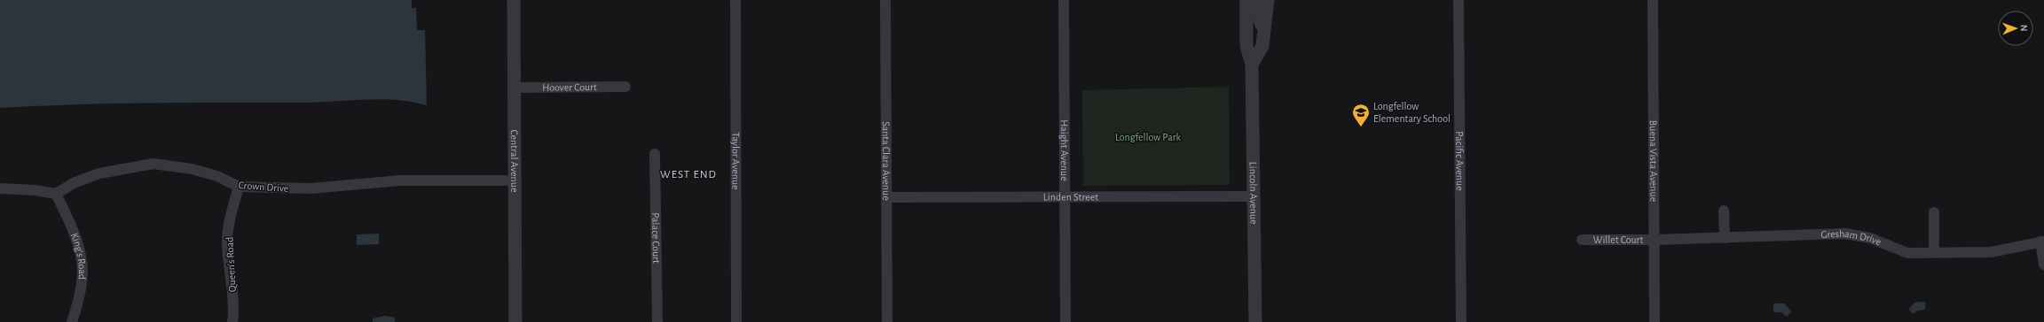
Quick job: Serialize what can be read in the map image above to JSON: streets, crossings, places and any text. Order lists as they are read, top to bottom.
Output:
{
  "streets": {
    "street": [
      "Hoover Court",
      "Haight Avenue",
      "Central Avenue",
      "Taylor Avenue",
      "Santa Clara Avenue",
      "Pacific Avenue",
      "Buena Vista Avenue",
      "Crown Drive",
      "Lincoln Avenue",
      "Linden Street",
      "Palace Court",
      "Willet Court",
      "Gresham Drive",
      "King's Road",
      "Queen's Road"
    ]
  },
  "crossings": [
    ["Hoover Court", "Central Avenue"],
    ["Haight Avenue", "Linden Street"],
    ["Central Avenue", "Crown Drive"],
    ["Santa Clara Avenue", "Linden Street"],
    ["Buena Vista Avenue", "Willet Court"],
    ["Buena Vista Avenue", "Gresham Drive"],
    ["Crown Drive", "King's Road"],
    ["Crown Drive", "Queen's Road"],
    ["Lincoln Avenue", "Linden Street"],
    ["Willet Court", "Gresham Drive"]
  ],
  "districts": ["WEST END"],
  "parks": ["Longfellow Park"],
  "places": {
    "school or university": ["Longfellow Elementary School"]
  },
  "north": "right"
}
